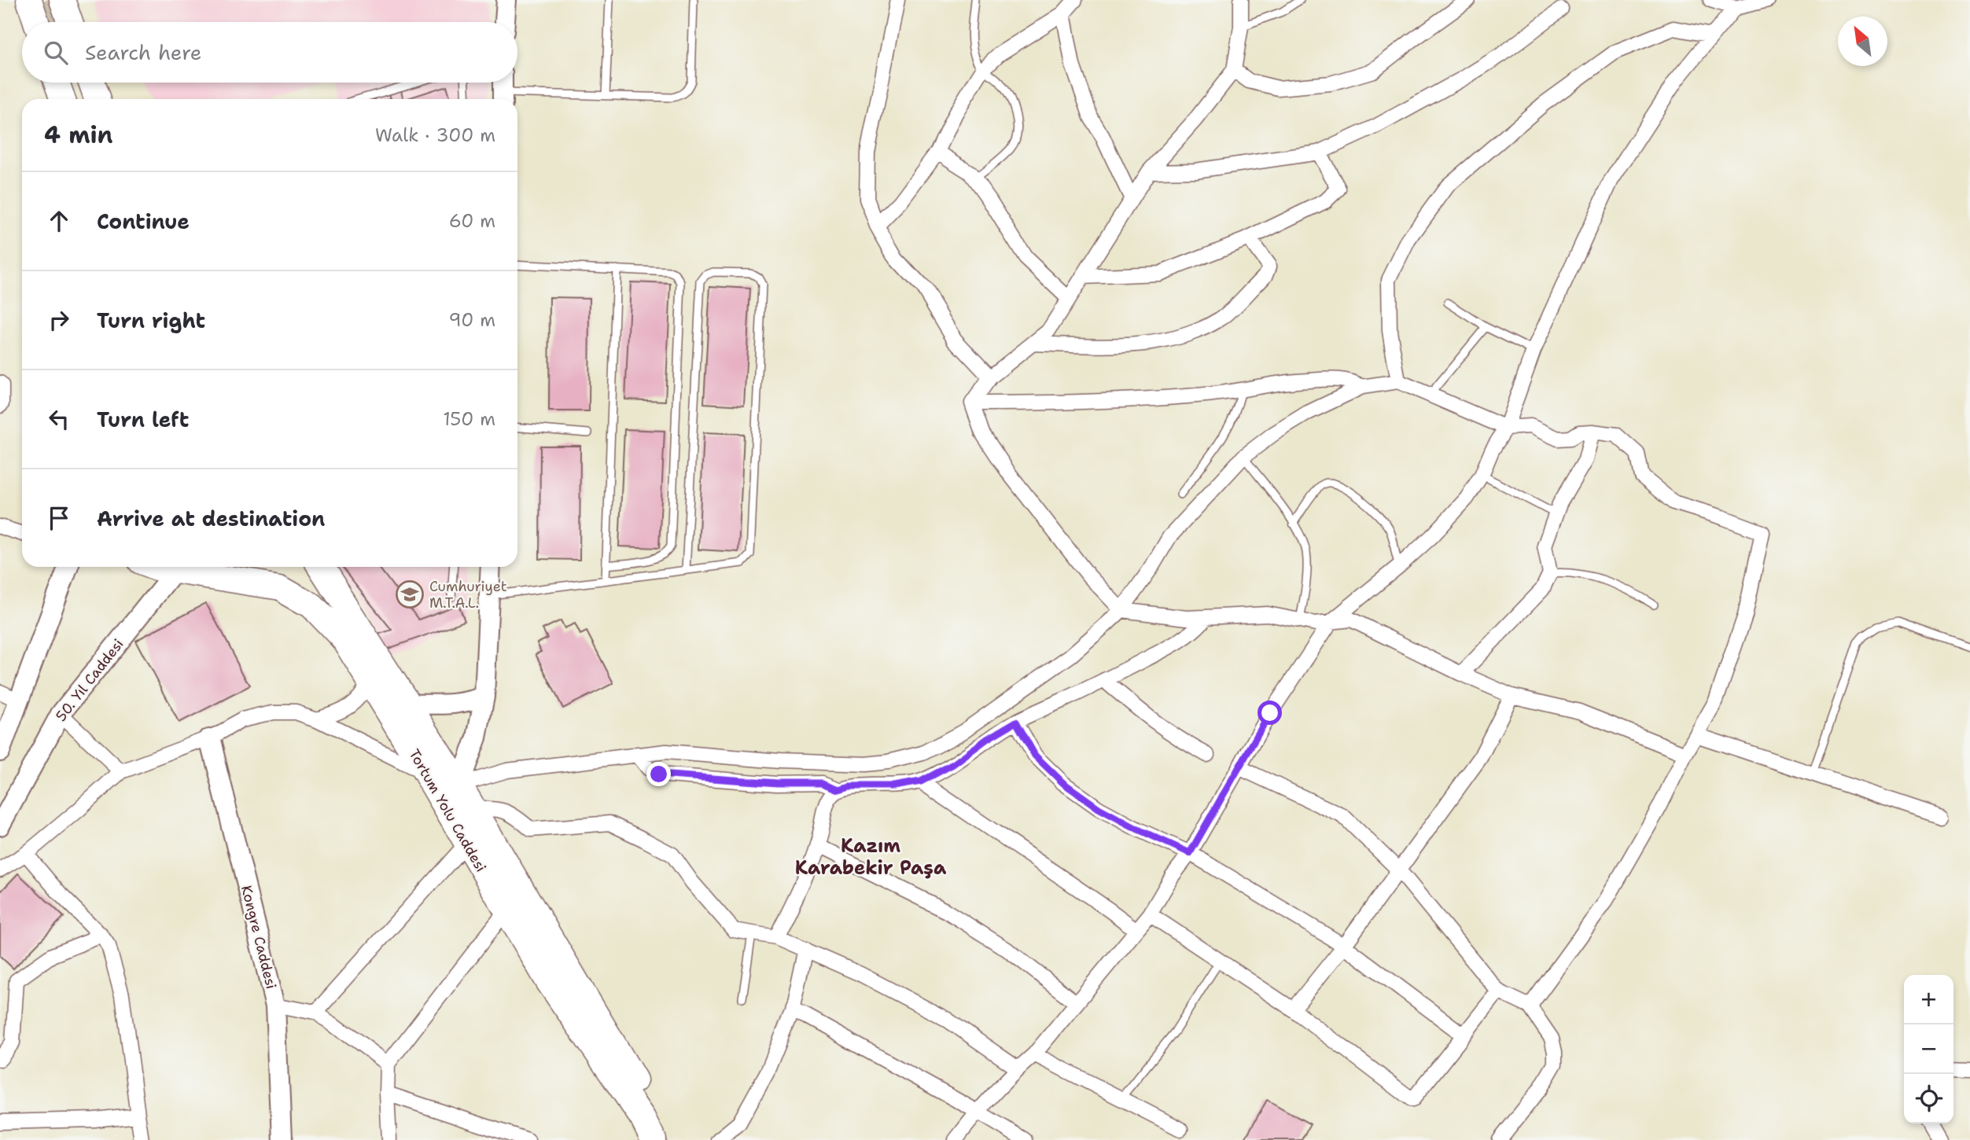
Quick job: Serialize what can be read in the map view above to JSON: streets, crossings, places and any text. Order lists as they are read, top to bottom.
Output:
{
  "streets": {
    "highway": ["Tortum Yolu Caddesi"],
    "street": ["50. Yıl Caddesi", "Kongre Caddesi"]
  },
  "districts": ["Kazım Karabekir Paşa"],
  "places": {
    "school or university": ["Cumhuriyet M.T.A.L."]
  },
  "north": "top left",
  "page": {
    "search": "Search here",
    "heading": ["4 min", "Walk · 300 m"],
    "list": [
      ["Continue", "60 m"],
      ["Turn right", "90 m"],
      ["Turn left", "150 m"],
      "Arrive at destination"
    ],
    "map_buttons": ["+", "−"]
  }
}
